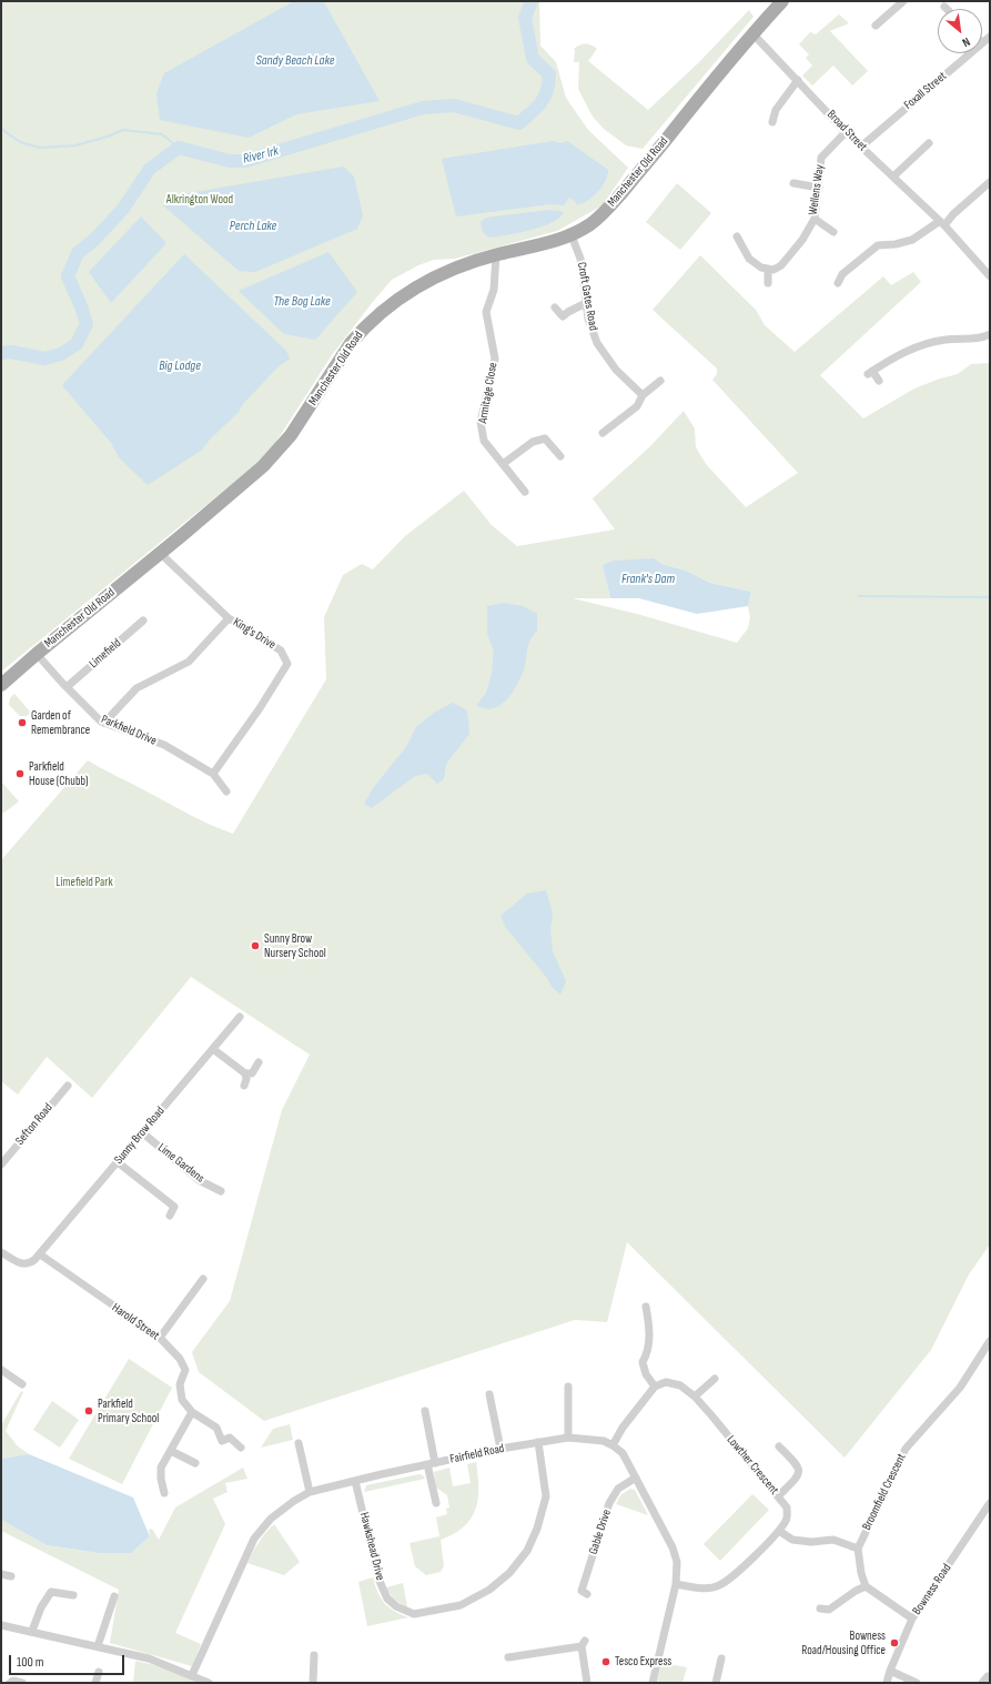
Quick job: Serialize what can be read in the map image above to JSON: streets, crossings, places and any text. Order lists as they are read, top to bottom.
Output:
{
  "streets": {
    "main road": ["Manchester Old Road"],
    "street": [
      "Foxall Street",
      "Broad Street",
      "Wellens Way",
      "Croft Gates Road",
      "Armitage Close",
      "King's Drive",
      "Limefield",
      "Parkfield Drive",
      "Sefton Road",
      "Sunny Brow Road",
      "Lime Gardens",
      "Harold Street",
      "Fairfield Road",
      "Lowther Crescent",
      "Broomfield Crescent",
      "Gable Drive",
      "Hawkshead Drive",
      "Bowness Road"
    ]
  },
  "crossings": [
    ["Foxall Street", "Broad Street"],
    ["Broad Street", "Manchester Old Road"],
    ["Broad Street", "Wellens Way"],
    ["Manchester Old Road", "Croft Gates Road"],
    ["Manchester Old Road", "Armitage Close"],
    ["Manchester Old Road", "King's Drive"],
    ["Manchester Old Road", "Parkfield Drive"],
    ["King's Drive", "Parkfield Drive"],
    ["Limefield", "Parkfield Drive"],
    ["Sunny Brow Road", "Lime Gardens"],
    ["Sunny Brow Road", "Harold Street"],
    ["Fairfield Road", "Hawkshead Drive"]
  ],
  "water": [
    "Sandy Beach Lake",
    "River Irk",
    "Perch Lake",
    "The Bog Lake",
    "Big Lodge",
    "Frank's Dam"
  ],
  "parks": ["Alkrington Wood", "Limefield Park"],
  "places": [
    "Garden of Remembrance",
    "Parkfield House (Chubb)",
    "Sunny Brow Nursery School",
    "Parkfield Primary School",
    "Bowness Road/Housing Office",
    "Tesco Express"
  ],
  "scale_bar": "100 m",
  "north": "bottom right"
}
